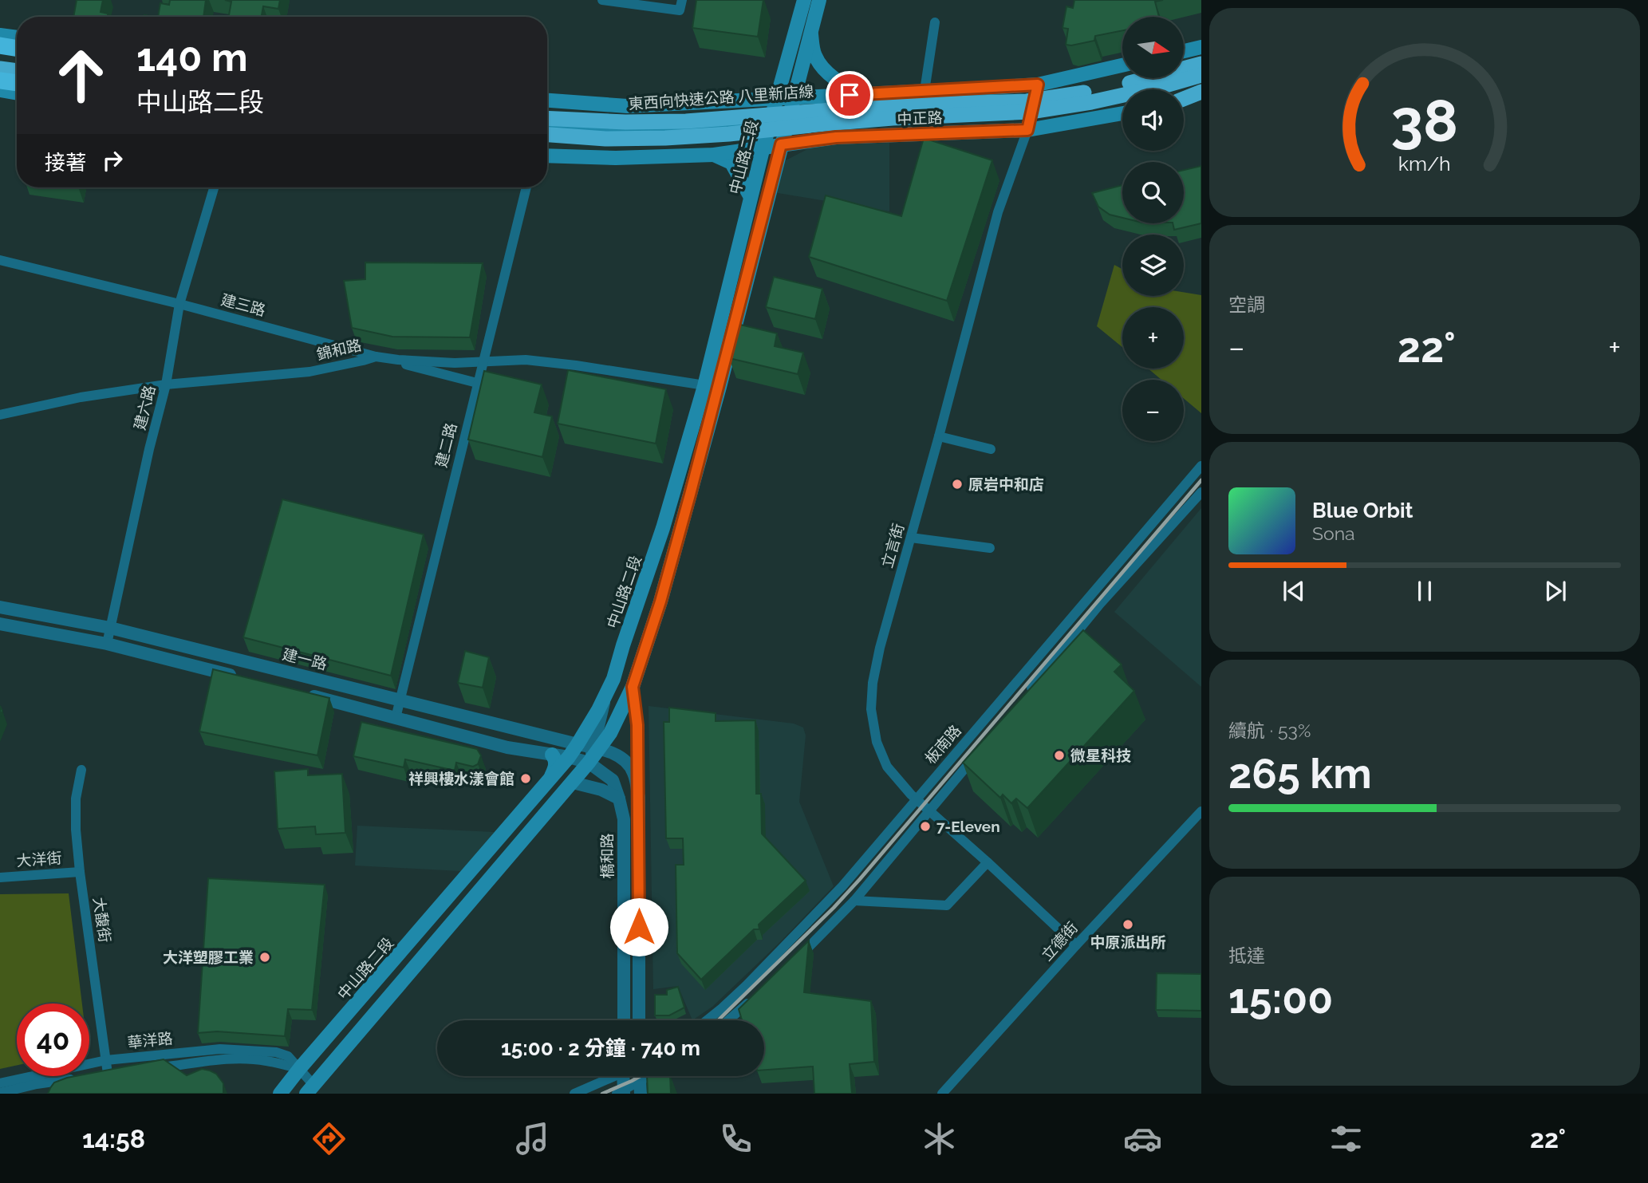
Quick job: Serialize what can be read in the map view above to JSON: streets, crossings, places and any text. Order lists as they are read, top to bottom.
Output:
{
  "streets": {
    "highway": ["東西向快速公路 八里新店線"],
    "main road": ["中正路", "中山路二段"],
    "street": [
      "建三路",
      "錦和路",
      "建六路",
      "建二路",
      "立言街",
      "建一路",
      "板南路",
      "橋和路",
      "大洋街",
      "大馥街",
      "立德街",
      "華洋路"
    ]
  },
  "crossings": [
    ["中正路", "中山路二段"],
    ["中正路", "立言街"],
    ["中山路二段", "錦和路"],
    ["中山路二段", "建一路"],
    ["中山路二段", "華洋路"],
    ["建三路", "錦和路"],
    ["建三路", "建六路"],
    ["建三路", "建二路"],
    ["錦和路", "建六路"],
    ["錦和路", "建二路"],
    ["建六路", "建一路"],
    ["建二路", "建一路"],
    ["立言街", "板南路"],
    ["立言街", "立德街"],
    ["建一路", "橋和路"],
    ["大洋街", "大馥街"],
    ["大馥街", "華洋路"]
  ],
  "places": [
    "原岩中和店",
    "微星科技",
    "祥興樓水漾會館",
    "7-Eleven",
    "中原派出所",
    "大洋塑膠工業"
  ],
  "north": "right",
  "page": {
    "map_buttons": ["+", "−"],
    "turn": ["140 m", "中山路二段"],
    "then": "接著",
    "tile": [
      "空調",
      ["續航 · 53%", "265 km"],
      ["抵達", "15:00"]
    ],
    "heat": ["−", "22°", "+"],
    "song": ["Blue Orbit", "Sona"],
    "limit": "40",
    "trip": "15:00 · 2 分鐘 · 740 m",
    "tabs": ["14:58", "22°"],
    "gauge": ["38", "km/h"]
  }
}
